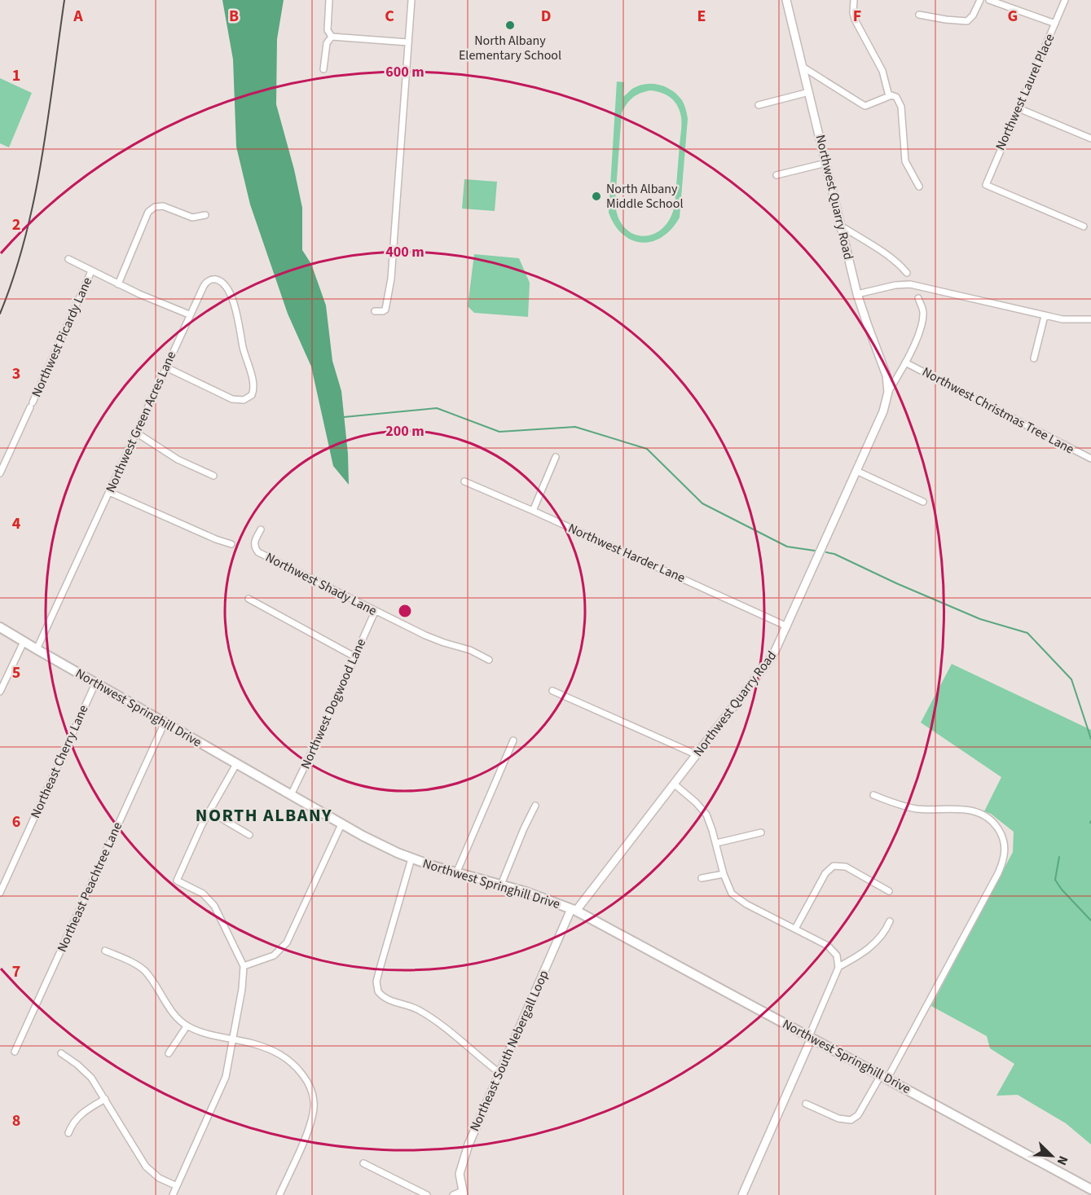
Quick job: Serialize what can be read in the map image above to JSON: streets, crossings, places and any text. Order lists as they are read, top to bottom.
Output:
{
  "streets": {
    "main road": ["Northwest Springhill Drive"],
    "street": [
      "Northwest Laurel Place",
      "Northwest Quarry Road",
      "Northwest Picardy Lane",
      "Northwest Christmas Tree Lane",
      "Northwest Green Acres Lane",
      "Northwest Harder Lane",
      "Northwest Shady Lane",
      "Northwest Dogwood Lane",
      "Northeast Cherry Lane",
      "Northeast Peachtree Lane",
      "Northeast South Nebergall Loop"
    ]
  },
  "crossings": [
    ["Northwest Quarry Road", "Northwest Christmas Tree Lane"],
    ["Northwest Quarry Road", "Northwest Harder Lane"],
    ["Northwest Quarry Road", "Northwest Springhill Drive"],
    ["Northwest Quarry Road", "Northeast South Nebergall Loop"],
    ["Northwest Green Acres Lane", "Northwest Springhill Drive"],
    ["Northwest Shady Lane", "Northwest Dogwood Lane"],
    ["Northwest Dogwood Lane", "Northwest Springhill Drive"],
    ["Northwest Springhill Drive", "Northeast Cherry Lane"],
    ["Northwest Springhill Drive", "Northeast Peachtree Lane"],
    ["Northwest Springhill Drive", "Northeast South Nebergall Loop"]
  ],
  "districts": ["NORTH ALBANY"],
  "places": ["North Albany Elementary School", "North Albany Middle School"],
  "north": "bottom right",
  "grid": {
    "columns": [
      "A",
      "B",
      "C",
      "D",
      "E",
      "F",
      "G"
    ],
    "rows": [
      "1",
      "2",
      "3",
      "4",
      "5",
      "6",
      "7",
      "8"
    ]
  },
  "rings": ["600 m", "400 m", "200 m"]
}
